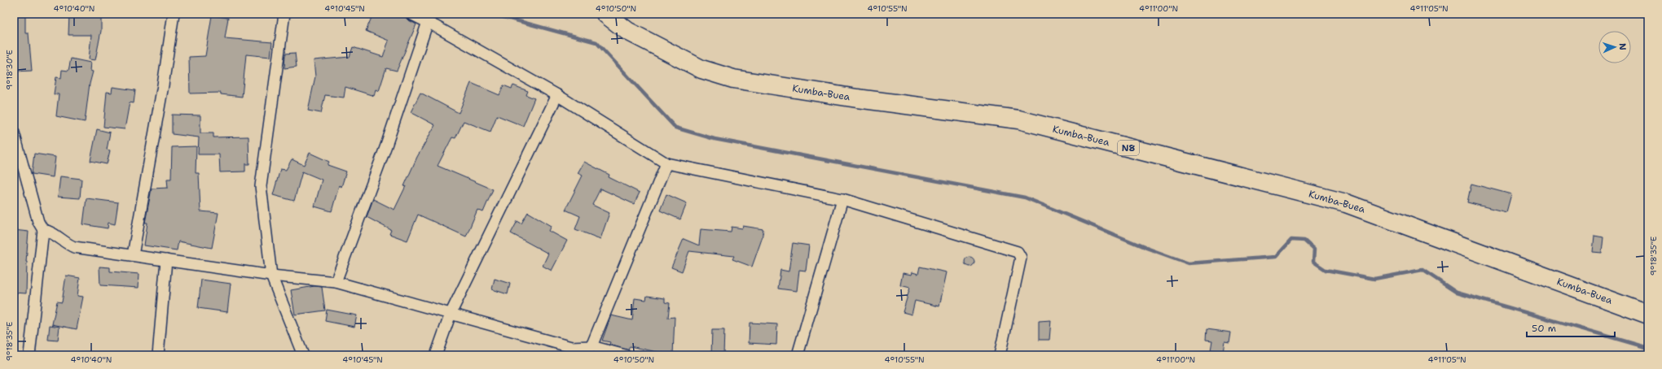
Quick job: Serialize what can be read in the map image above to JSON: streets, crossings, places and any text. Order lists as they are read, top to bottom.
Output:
{
  "streets": {
    "highway": ["Kumba-Buea", "N8"]
  },
  "scale_bar": "50 m",
  "north": "right",
  "coordinates": [
    "4°10'40\"N",
    "4°10'45\"N",
    "4°10'50\"N",
    "4°10'55\"N",
    "4°11'00\"N",
    "4°11'05\"N",
    "9°18'30\"E",
    "9°18'35\"E"
  ]
}
